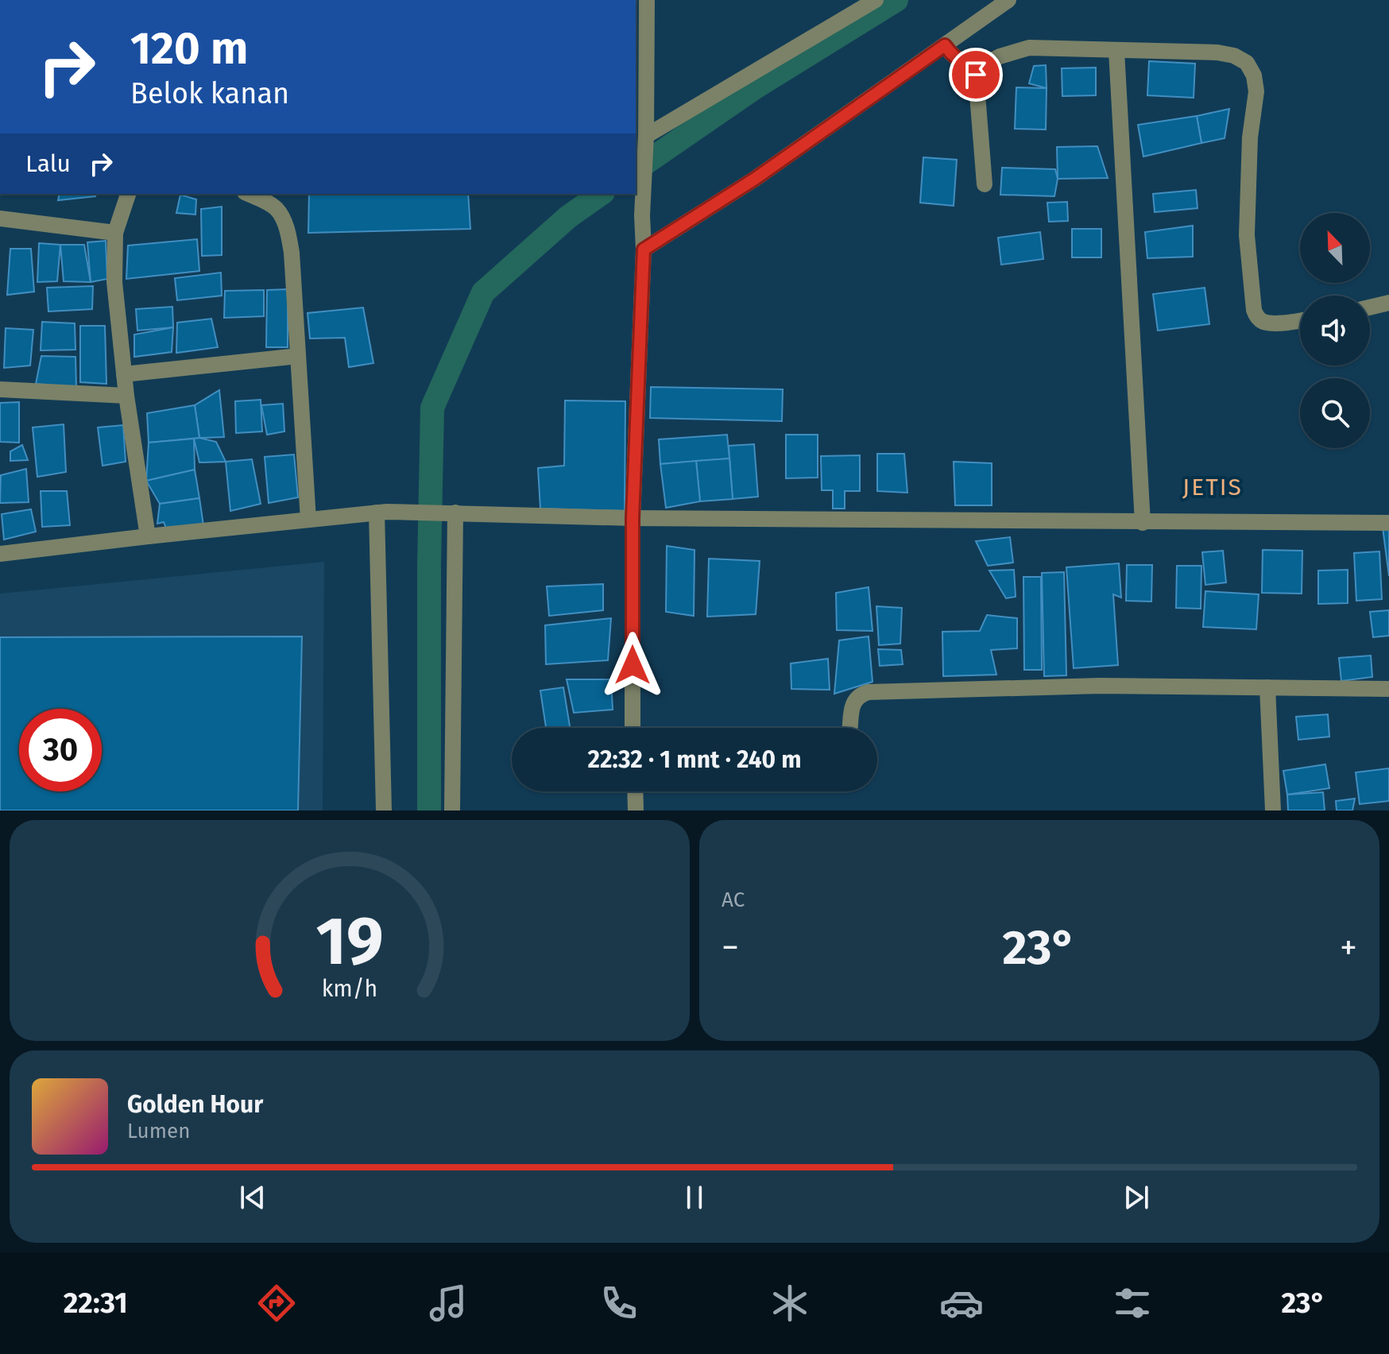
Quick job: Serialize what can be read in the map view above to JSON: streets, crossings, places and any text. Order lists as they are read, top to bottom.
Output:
{
  "districts": ["JETIS"],
  "north": "top left",
  "page": {
    "turn": ["120 m", "Belok kanan"],
    "then": "Lalu",
    "limit": "30",
    "trip": "22:32 · 1 mnt · 240 m",
    "tile": "AC",
    "heat": ["−", "23°", "+"],
    "song": ["Golden Hour", "Lumen"],
    "tabs": ["22:31", "23°"],
    "gauge": ["19", "km/h"]
  }
}
